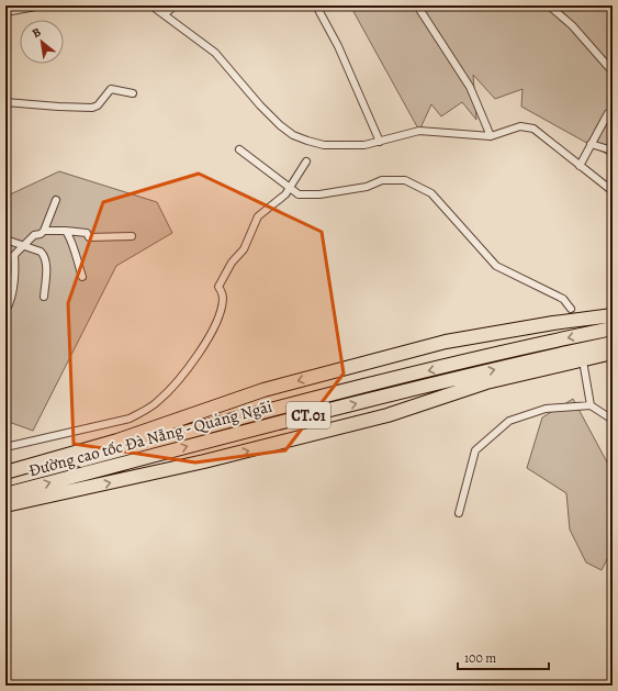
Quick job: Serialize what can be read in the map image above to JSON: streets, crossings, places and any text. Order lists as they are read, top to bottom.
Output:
{
  "streets": {
    "highway": ["CT.01", "Đường cao tốc Đà Nẵng - Quảng Ngãi"]
  },
  "scale_bar": "100 m",
  "north": "top left"
}
